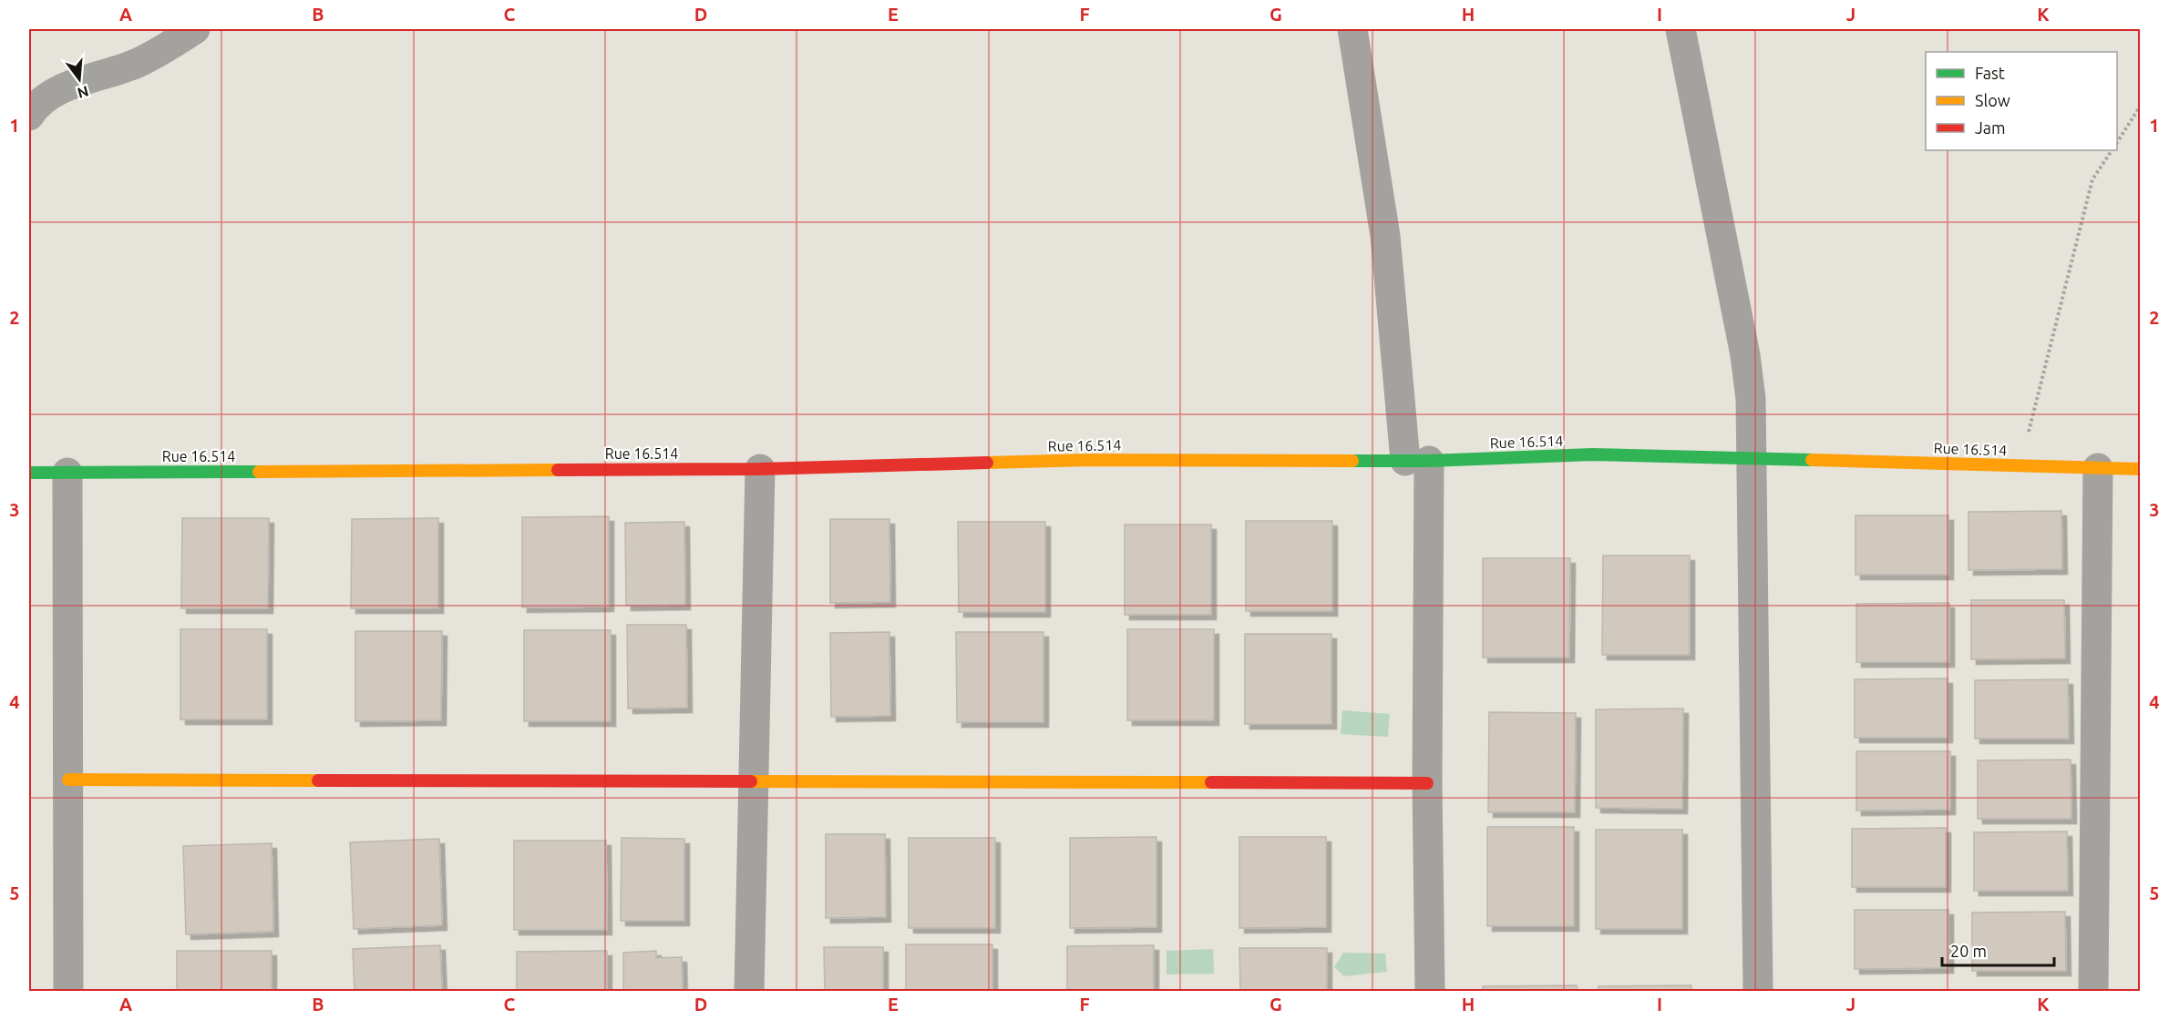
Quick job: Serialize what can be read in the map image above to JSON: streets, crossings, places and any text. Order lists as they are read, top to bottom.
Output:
{
  "streets": {
    "street": ["Rue 16.514"]
  },
  "legend": ["Fast", "Slow", "Jam"],
  "scale_bar": "20 m",
  "north": "bottom",
  "grid": {
    "columns": [
      "A",
      "B",
      "C",
      "D",
      "E",
      "F",
      "G",
      "H",
      "I",
      "J",
      "K"
    ],
    "rows": [
      "1",
      "2",
      "3",
      "4",
      "5"
    ]
  }
}
